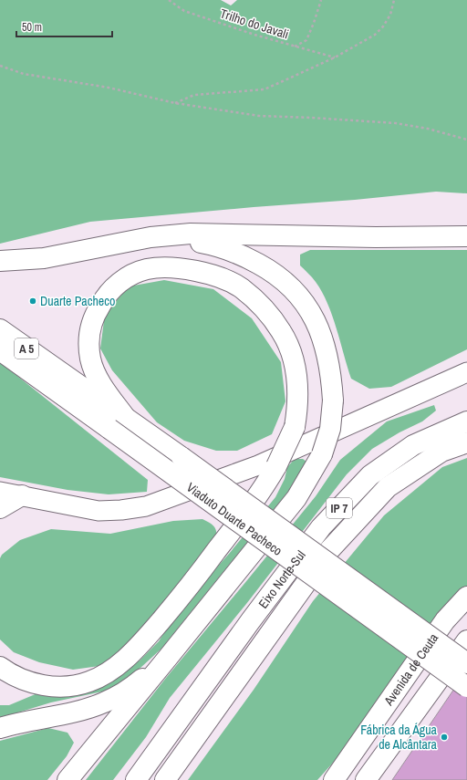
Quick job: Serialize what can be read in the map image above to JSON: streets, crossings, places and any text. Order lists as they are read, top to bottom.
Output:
{
  "streets": {
    "highway": [
      "A 5",
      "IP 7",
      "Viaduto Duarte Pacheco",
      "Eixo Norte-Sul",
      "Avenida de Ceuta"
    ],
    "path": ["Trilho do Javali"]
  },
  "places": ["Duarte Pacheco", "Fábrica da Água de Alcântara"],
  "scale_bar": "50 m"
}
